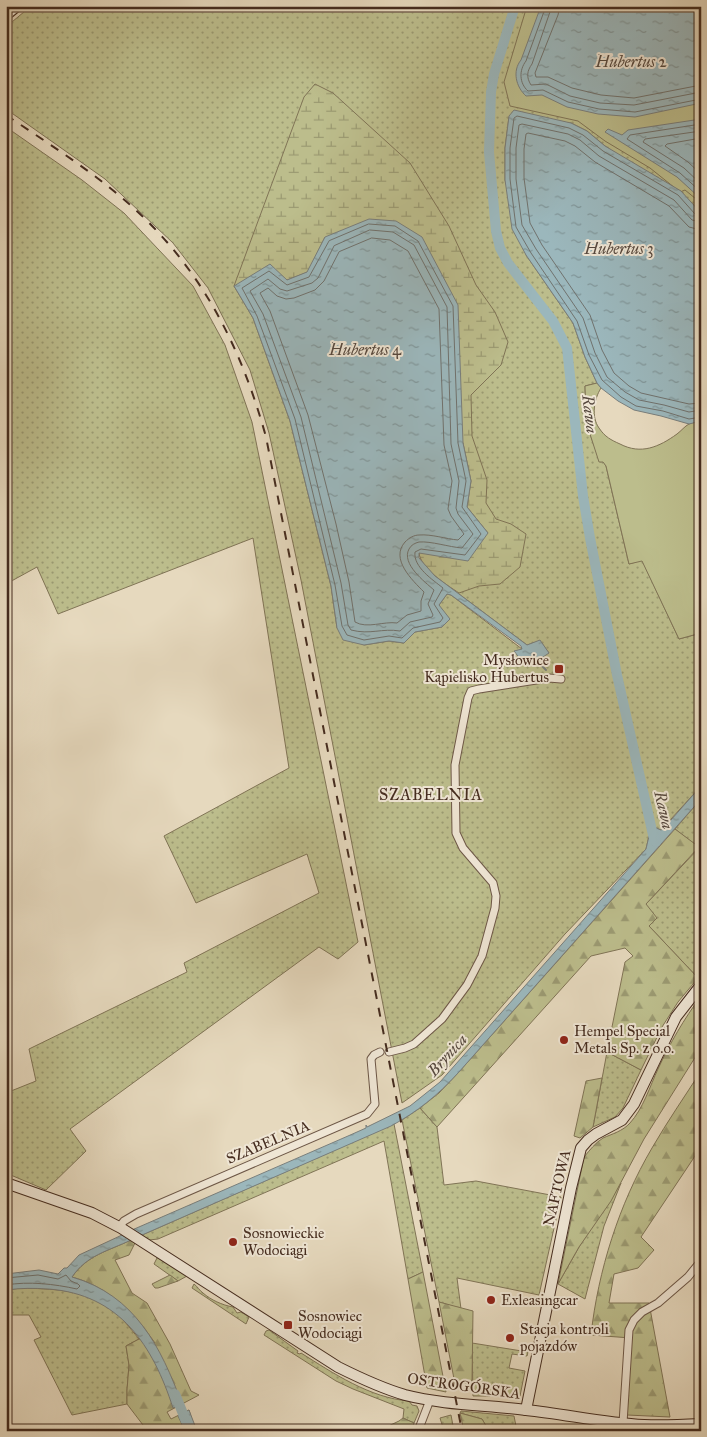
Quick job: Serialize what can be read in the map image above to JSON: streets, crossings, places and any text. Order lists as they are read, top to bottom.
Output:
{
  "streets": {
    "street": ["SZABELNIA", "NAFTOWA", "OSTROGÓRSKA"]
  },
  "crossings": [
    ["SZABELNIA", "OSTROGÓRSKA"],
    ["NAFTOWA", "OSTROGÓRSKA"]
  ],
  "districts": ["SZABELNIA"],
  "water": [
    "Hubertus 2",
    "Hubertus 3",
    "Hubertus 4",
    "Rawa",
    "Brynica"
  ],
  "places": {
    "transit": ["Mysłowice Kąpielisko Hubertus", "Sosnowiec Wodociągi"],
    "other": [
      "Hempel Special Metals Sp. z o.o.",
      "Sosnowieckie Wodociągi",
      "Exleasingcar",
      "Stacja kontroli pojazdów"
    ]
  }
}
